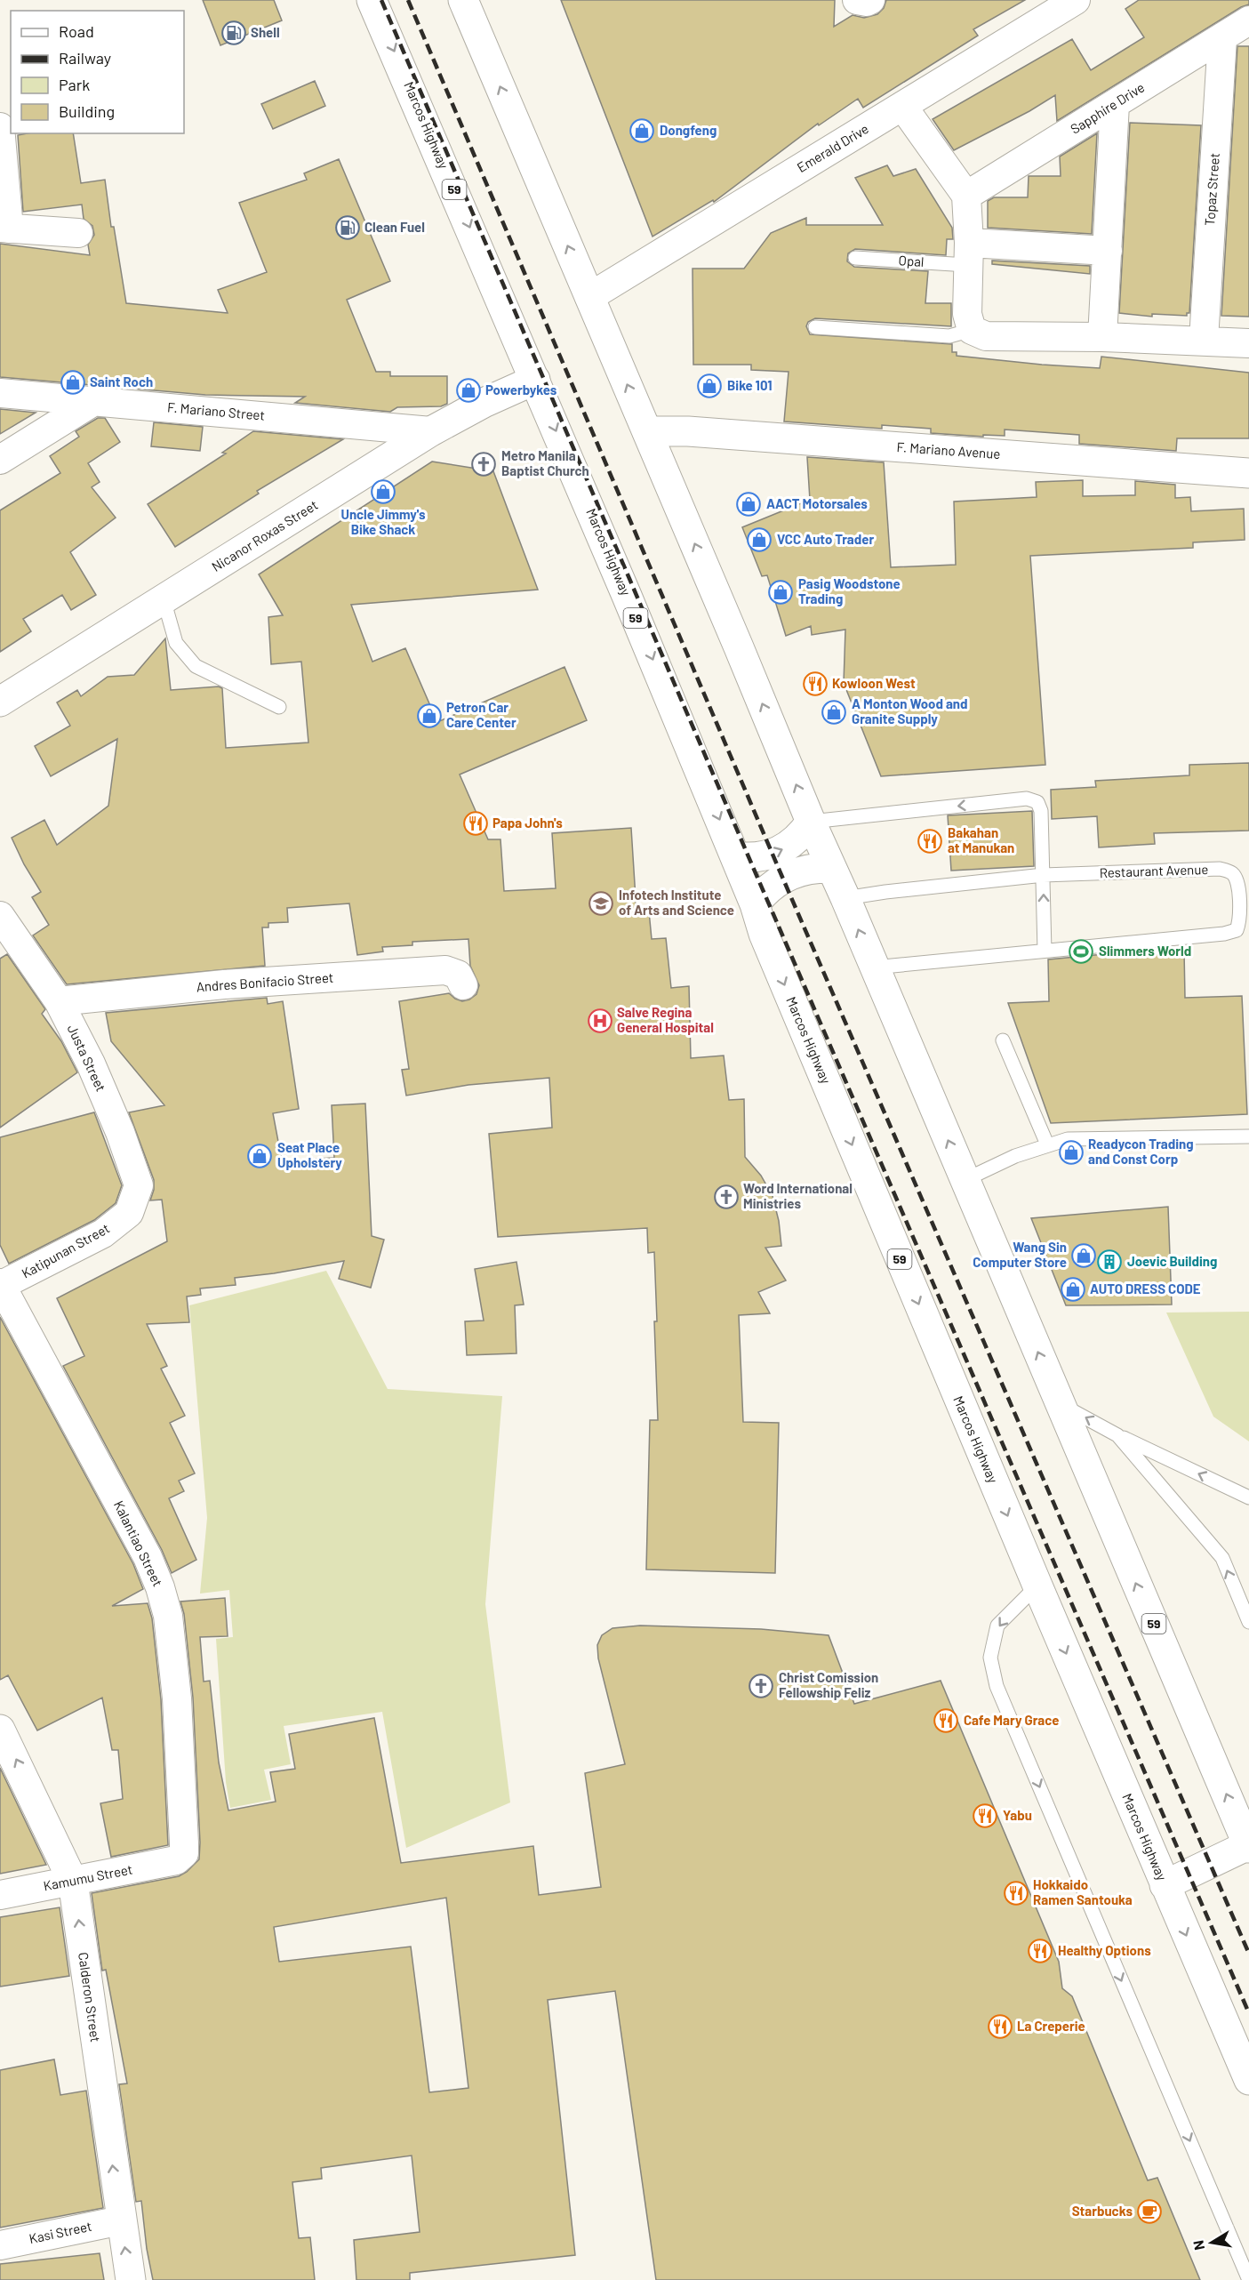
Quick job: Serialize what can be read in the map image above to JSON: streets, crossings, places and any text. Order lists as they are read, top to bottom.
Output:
{
  "streets": {
    "main road": [
      "Marcos Highway",
      "59",
      "F. Mariano Avenue",
      "Nicanor Roxas Street",
      "Calderon Street"
    ],
    "street": [
      "Sapphire Drive",
      "Emerald Drive",
      "Topaz Street",
      "F. Mariano Street",
      "Andres Bonifacio Street",
      "Justa Street",
      "Katipunan Street",
      "Kalantiao Street",
      "Kamumu Street",
      "Kasi Street"
    ],
    "lane": ["Opal", "Restaurant Avenue"]
  },
  "crossings": [
    ["Sapphire Drive", "Topaz Street"],
    ["Marcos Highway", "Nicanor Roxas Street"],
    ["Emerald Drive", "59"],
    ["59", "F. Mariano Avenue"],
    ["59", "Restaurant Avenue"],
    ["F. Mariano Street", "Nicanor Roxas Street"],
    ["Andres Bonifacio Street", "Justa Street"],
    ["Justa Street", "Katipunan Street"],
    ["Katipunan Street", "Kalantiao Street"],
    ["Kalantiao Street", "Kamumu Street"],
    ["Kamumu Street", "Calderon Street"],
    ["Calderon Street", "Kasi Street"]
  ],
  "one_way": ["Calderon Street"],
  "places": {
    "fuel station": ["Shell", "Clean Fuel"],
    "shop": [
      "Dongfeng",
      "Saint Roch",
      "Bike 101",
      "Powerbykes",
      "Uncle Jimmy's Bike Shack",
      "AACT Motorsales",
      "VCC Auto Trader",
      "Pasig Woodstone Trading",
      "A Monton Wood and Granite Supply",
      "Petron Car Care Center",
      "Readycon Trading and Const Corp",
      "Seat Place Upholstery",
      "Wang Sin Computer Store",
      "AUTO DRESS CODE"
    ],
    "church": ["Metro Manila Baptist Church", "Word International Ministries", "Christ Comission Fellowship Feliz"],
    "restaurant": [
      "Kowloon West",
      "Papa John's",
      "Bakahan at Manukan",
      "Cafe Mary Grace",
      "Yabu",
      "Hokkaido Ramen Santouka",
      "Healthy Options",
      "La Creperie"
    ],
    "school or university": ["Infotech Institute of Arts and Science"],
    "sports": ["Slimmers World"],
    "hospital": ["Salve Regina General Hospital"],
    "building": ["Joevic Building"],
    "cafe": ["Starbucks"]
  },
  "legend": [
    "Road",
    "Railway",
    "Park",
    "Building"
  ],
  "north": "left"
}
